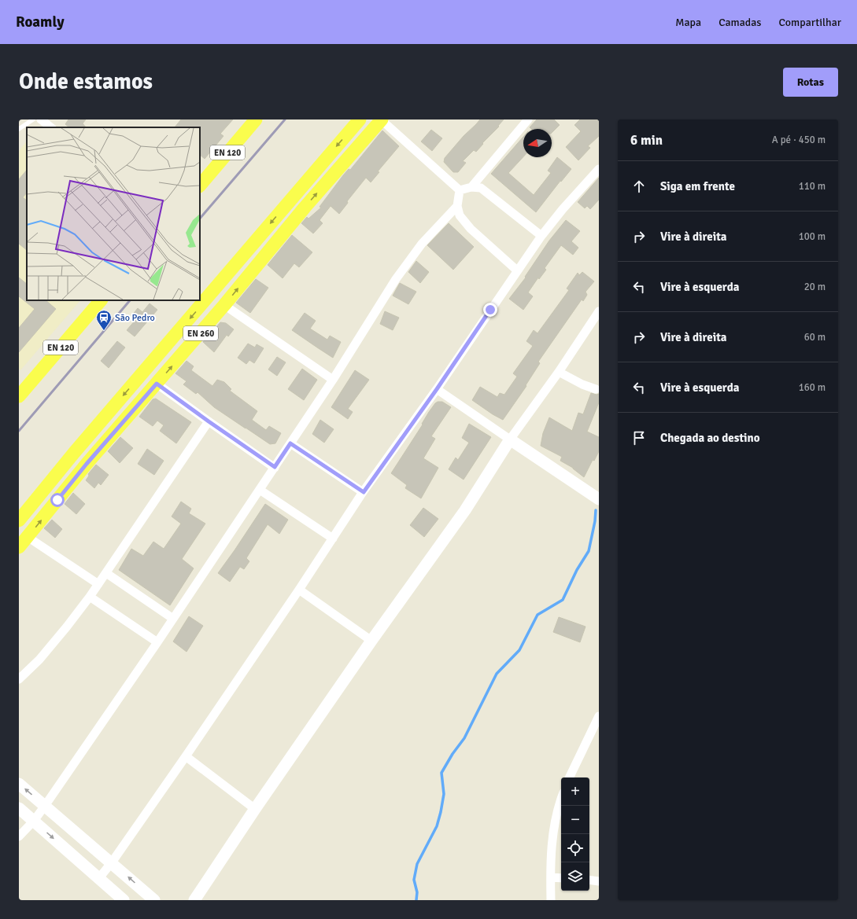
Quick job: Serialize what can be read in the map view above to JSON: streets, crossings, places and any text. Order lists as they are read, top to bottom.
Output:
{
  "streets": {
    "main road": ["EN 120", "EN 260"]
  },
  "places": {
    "station": ["São Pedro"]
  },
  "north": "left",
  "page": {
    "header": "Roamly",
    "nav": ["Mapa", "Camadas", "Compartilhar"],
    "buttons": "Rotas",
    "title": "Onde estamos",
    "heading": ["6 min", "A pé · 450 m"],
    "list": [
      ["Siga em frente", "110 m"],
      ["Vire à direita", "100 m"],
      ["Vire à esquerda", "20 m"],
      ["Vire à direita", "60 m"],
      ["Vire à esquerda", "160 m"],
      "Chegada ao destino"
    ],
    "map_buttons": ["+", "−"]
  }
}
